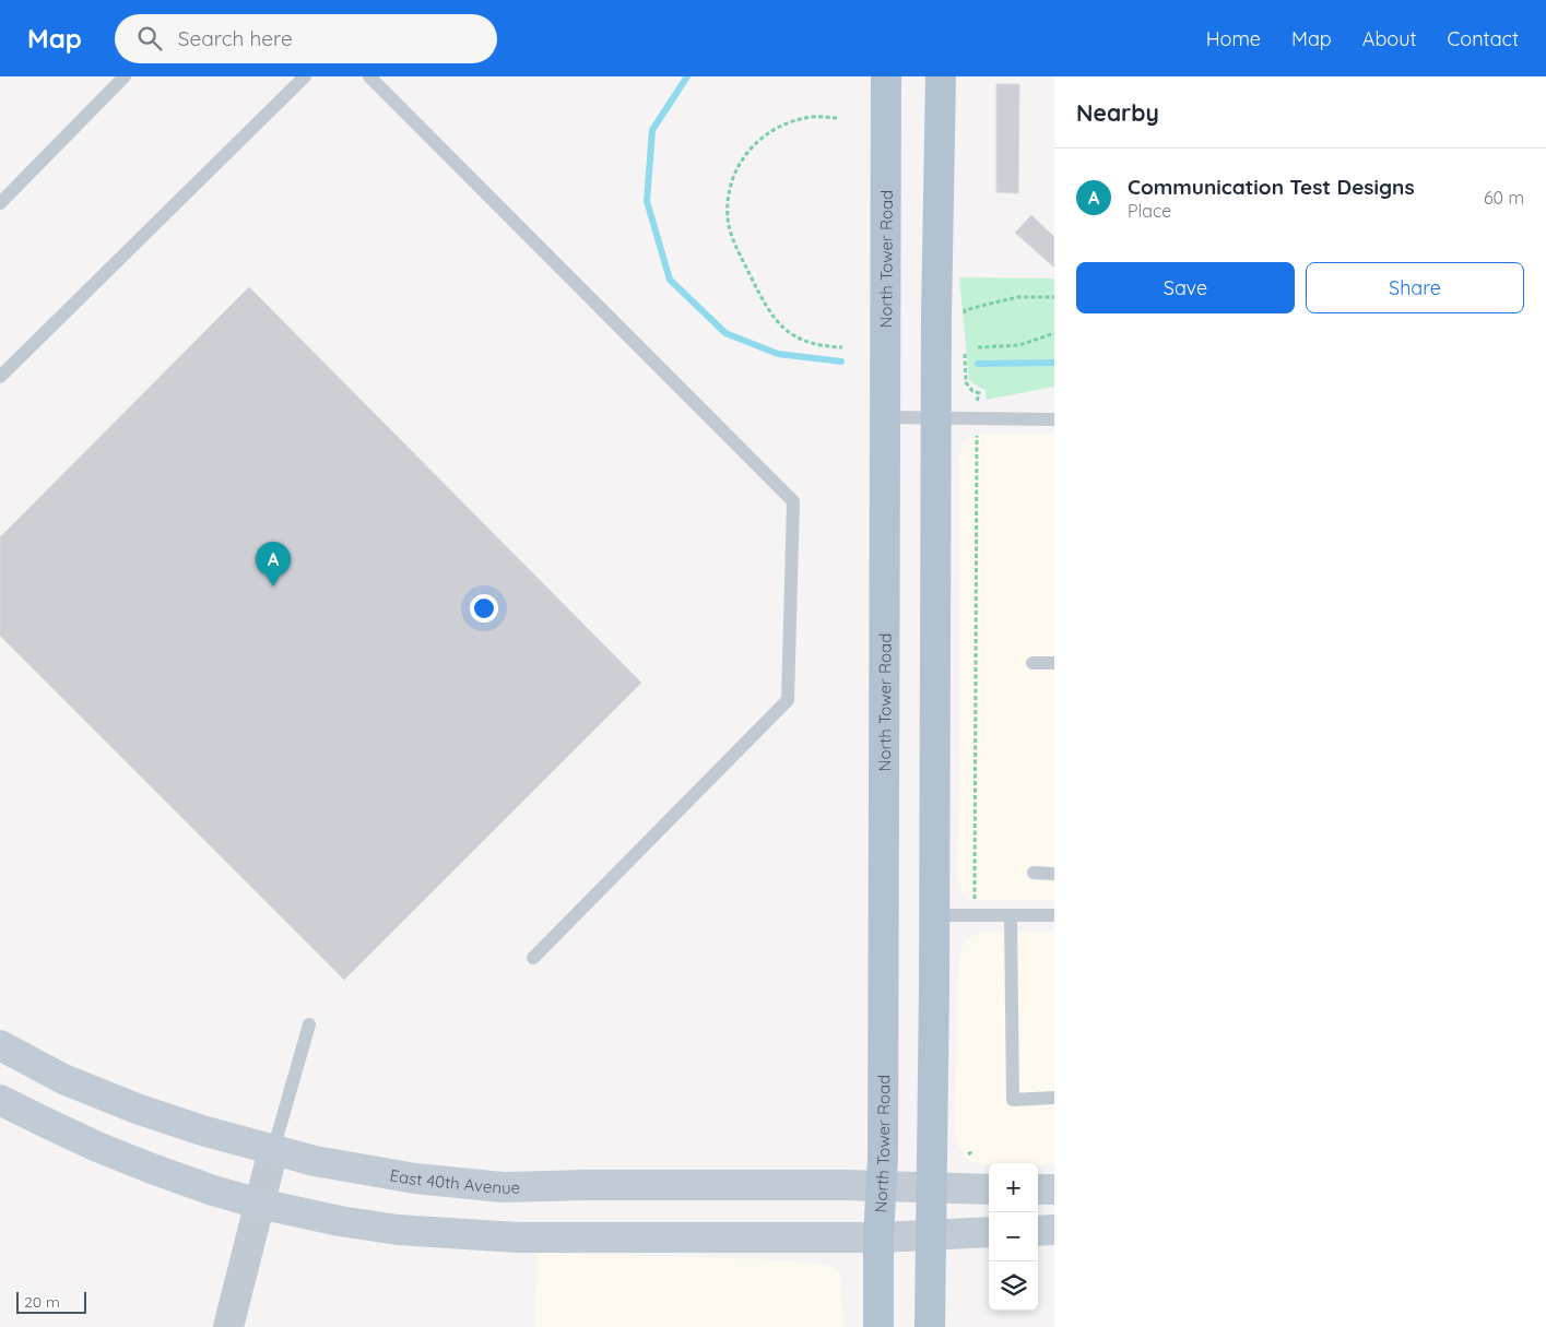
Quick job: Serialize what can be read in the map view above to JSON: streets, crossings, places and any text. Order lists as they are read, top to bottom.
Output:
{
  "streets": {
    "main road": ["North Tower Road", "East 40th Avenue"]
  },
  "crossings": [
    ["North Tower Road", "East 40th Avenue"]
  ],
  "scale_bar": "20 m",
  "page": {
    "header": "Map",
    "search": "Search here",
    "nav": [
      "Home",
      "Map",
      "About",
      "Contact"
    ],
    "heading": "Nearby",
    "list": [
      {
        "mark": "A",
        "name": "Communication Test Designs",
        "note": "Place",
        "value": "60 m"
      }
    ],
    "buttons": ["Save", "Share"],
    "pins": "A",
    "map_buttons": ["+", "−"],
    "scale": "20 m"
  }
}
